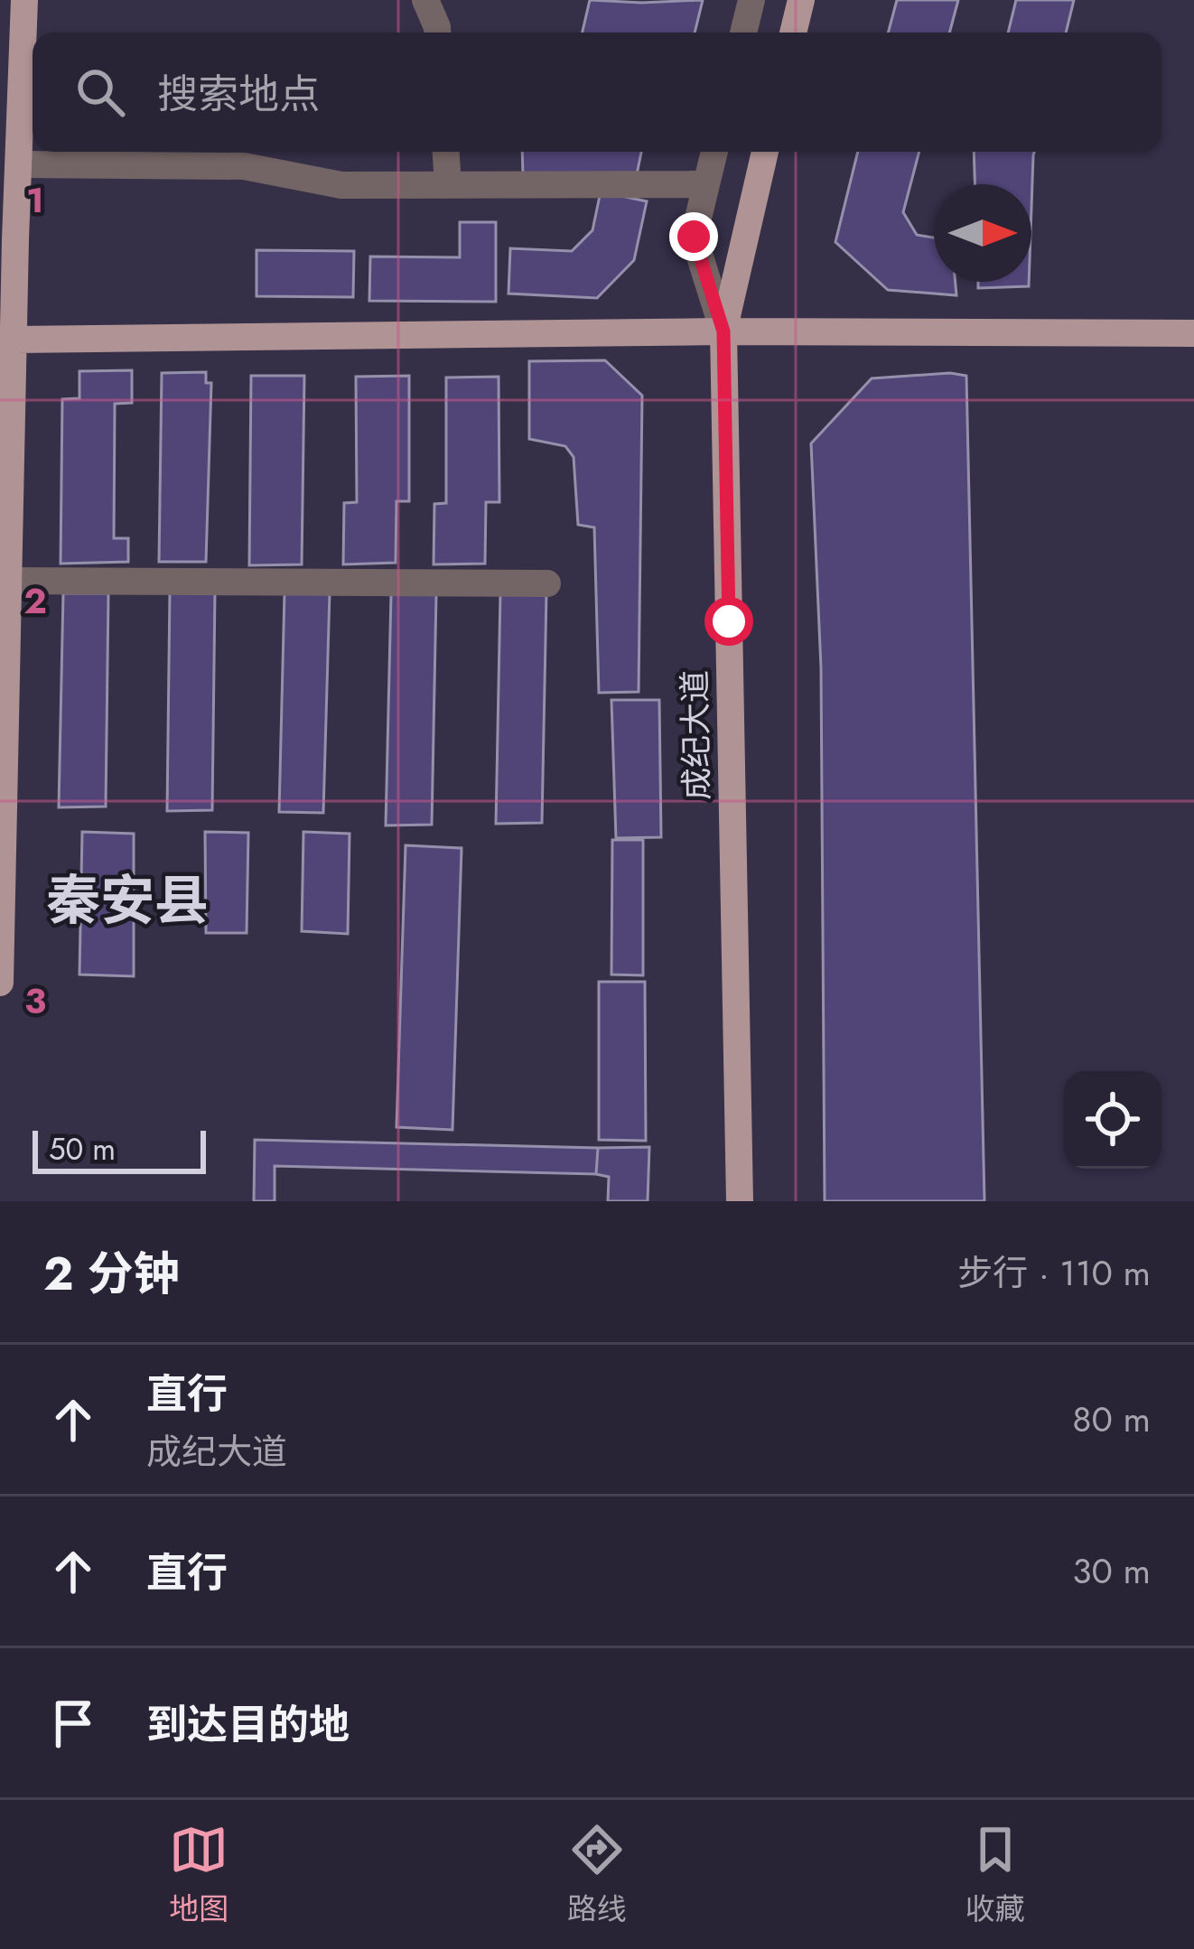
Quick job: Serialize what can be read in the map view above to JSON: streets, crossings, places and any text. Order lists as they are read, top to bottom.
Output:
{
  "streets": {
    "main road": ["成纪大道"]
  },
  "districts": ["秦安县"],
  "scale_bar": "50 m",
  "north": "right",
  "page": {
    "search": "搜索地点",
    "scale": "50 m",
    "heading": ["2 分钟", "步行 · 110 m"],
    "list": [
      ["直行", "成纪大道", "80 m"],
      ["直行", "30 m"],
      "到达目的地"
    ],
    "nav": ["地图", "路线", "收藏"]
  },
  "grid": {
    "rows": ["1", "2", "3"]
  }
}
